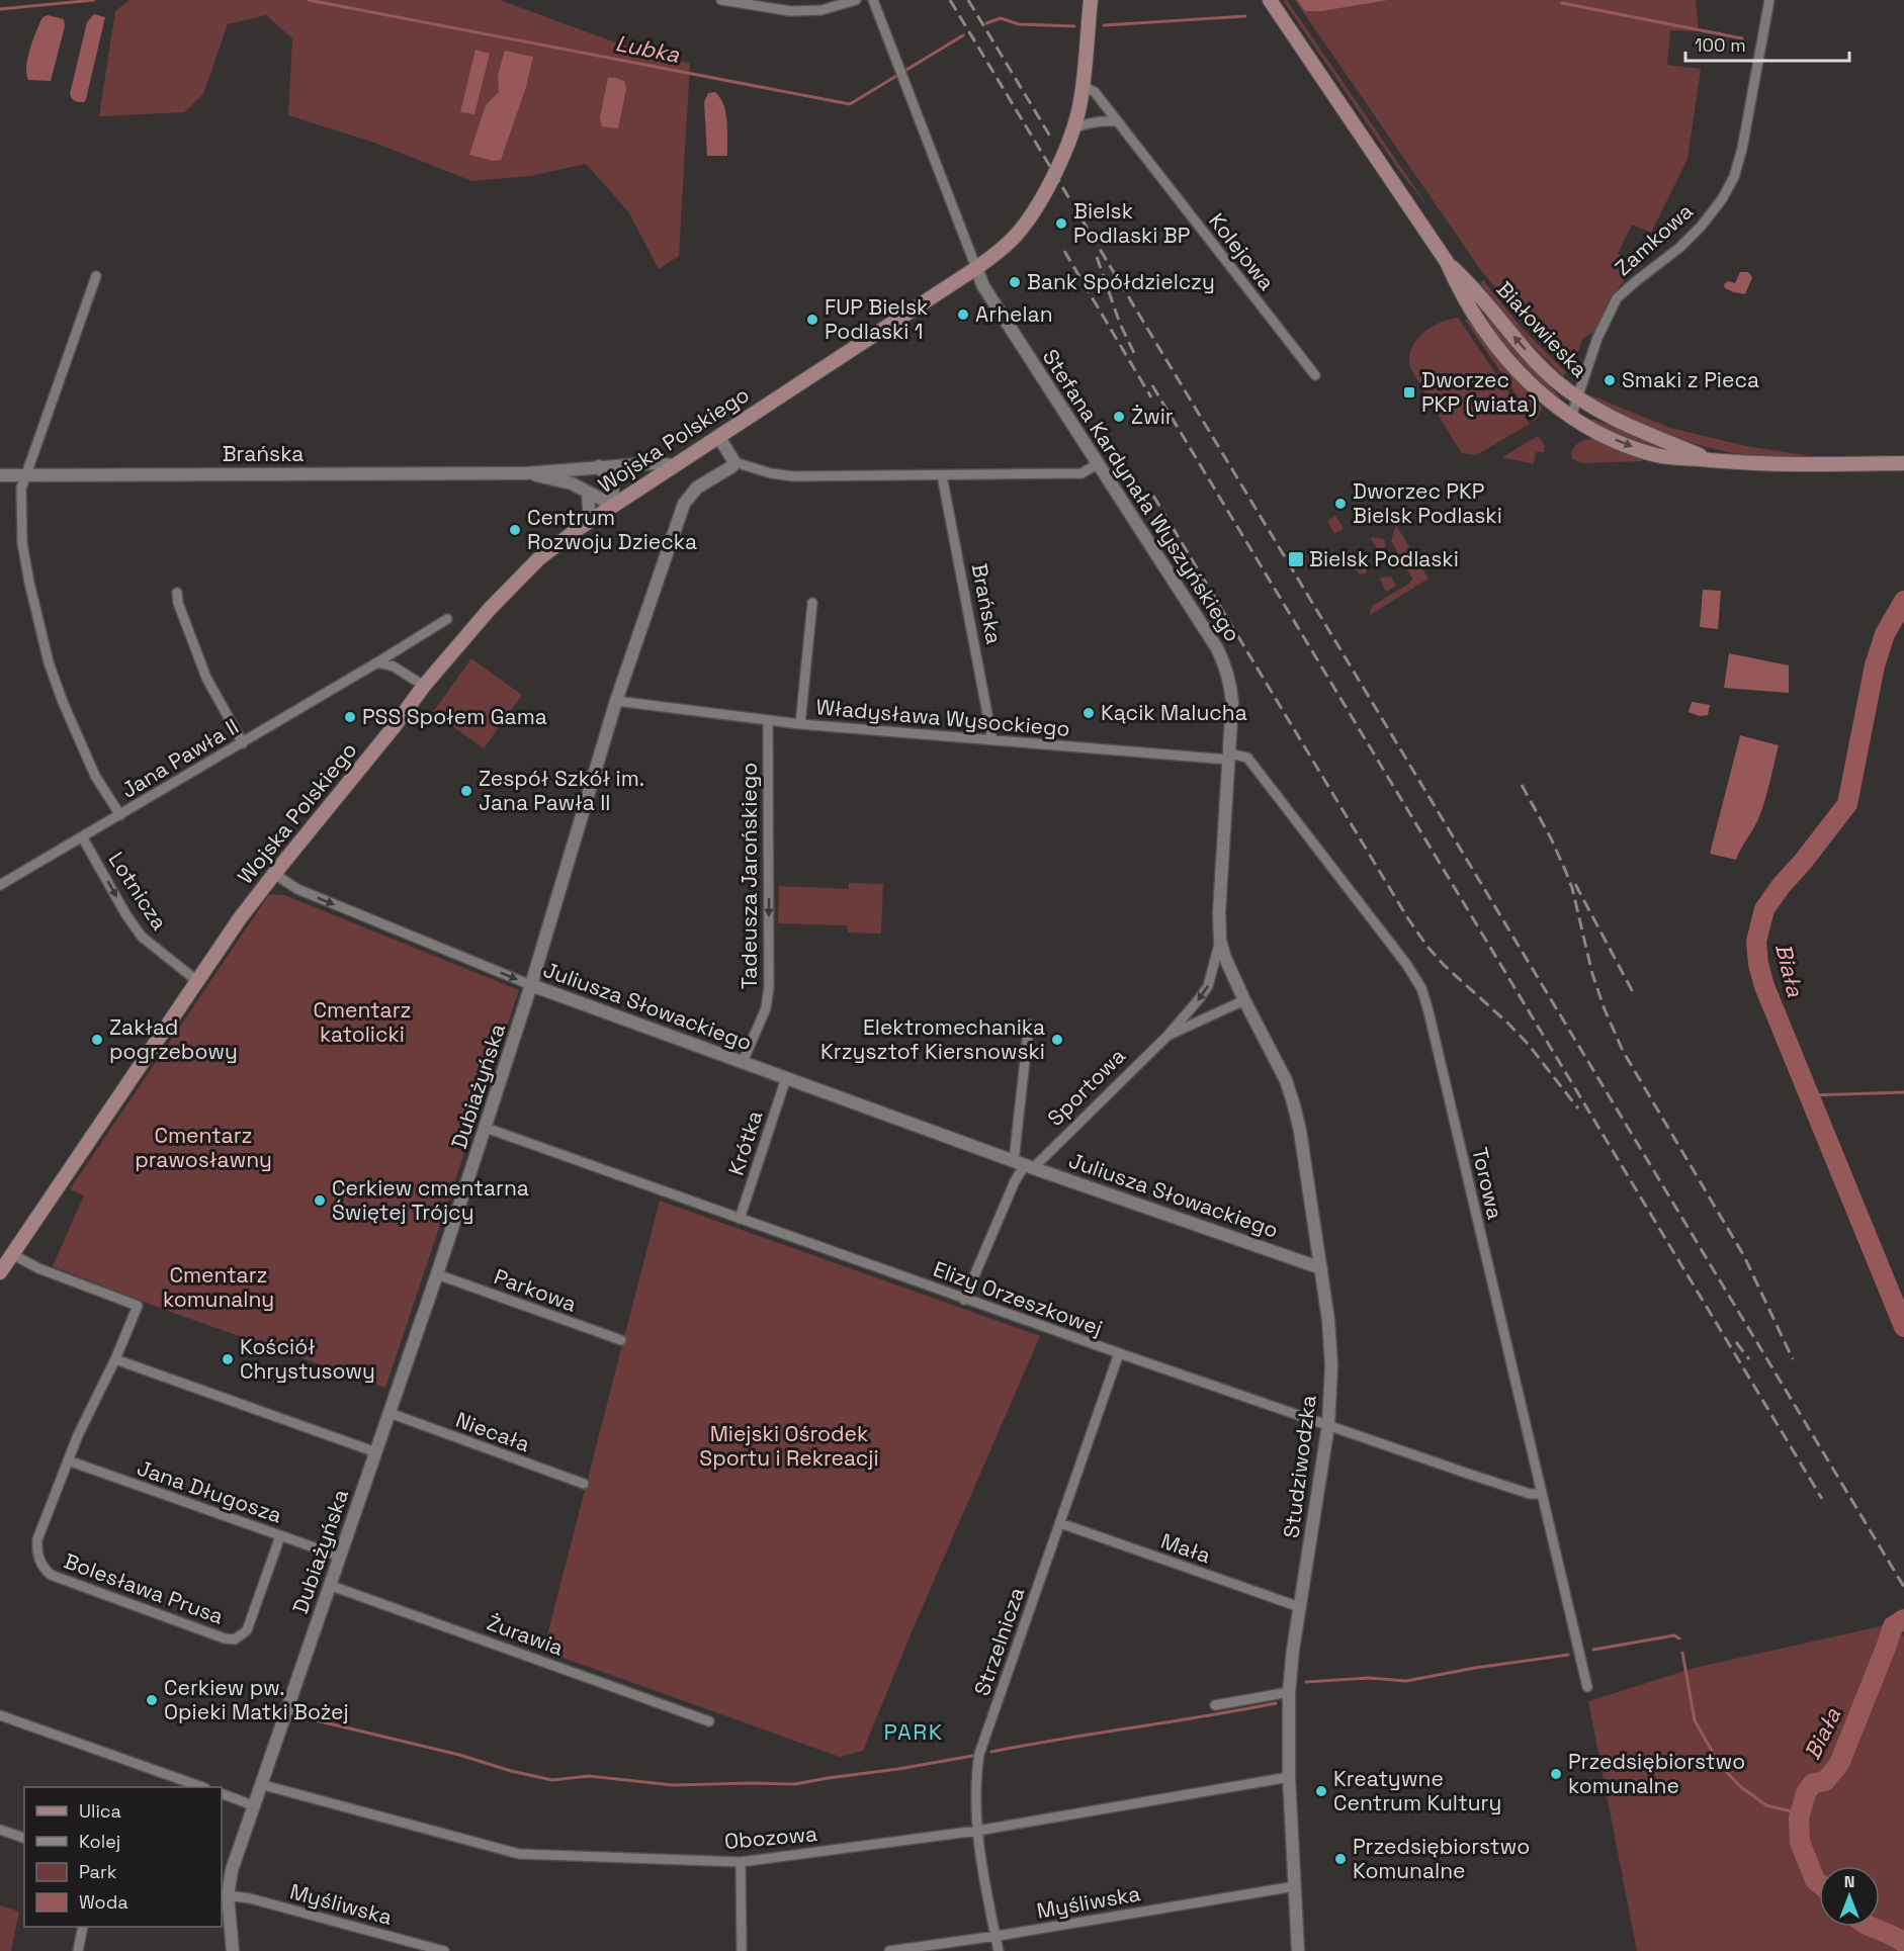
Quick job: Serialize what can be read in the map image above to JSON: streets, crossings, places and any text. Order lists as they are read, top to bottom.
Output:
{
  "streets": {
    "main road": ["Białowieska", "Wojska Polskiego"],
    "street": [
      "Zamkowa",
      "Kolejowa",
      "Brańska",
      "Stefana Kardynała Wyszyńskiego",
      "Władysława Wysockiego",
      "Jana Pawła II",
      "Tadeusza Jarońskiego",
      "Lotnicza",
      "Juliusza Słowackiego",
      "Dubiażyńska",
      "Sportowa",
      "Krótka",
      "Torowa",
      "Parkowa",
      "Elizy Orzeszkowej",
      "Niecała",
      "Studziwodzka",
      "Jana Długosza",
      "Mała",
      "Bolesława Prusa",
      "Żurawia",
      "Strzelnicza",
      "Obozowa",
      "Myśliwska"
    ]
  },
  "crossings": [
    ["Zamkowa", "Białowieska"],
    ["Kolejowa", "Wojska Polskiego"],
    ["Wojska Polskiego", "Brańska"],
    ["Wojska Polskiego", "Stefana Kardynała Wyszyńskiego"],
    ["Wojska Polskiego", "Lotnicza"],
    ["Wojska Polskiego", "Juliusza Słowackiego"],
    ["Wojska Polskiego", "Bolesława Prusa"],
    ["Brańska", "Władysława Wysockiego"],
    ["Stefana Kardynała Wyszyńskiego", "Władysława Wysockiego"],
    ["Stefana Kardynała Wyszyńskiego", "Sportowa"],
    ["Stefana Kardynała Wyszyńskiego", "Torowa"],
    ["Władysława Wysockiego", "Tadeusza Jarońskiego"],
    ["Władysława Wysockiego", "Dubiażyńska"],
    ["Władysława Wysockiego", "Sportowa"],
    ["Władysława Wysockiego", "Torowa"],
    ["Jana Pawła II", "Lotnicza"],
    ["Tadeusza Jarońskiego", "Juliusza Słowackiego"],
    ["Juliusza Słowackiego", "Dubiażyńska"],
    ["Juliusza Słowackiego", "Sportowa"],
    ["Juliusza Słowackiego", "Krótka"],
    ["Juliusza Słowackiego", "Studziwodzka"],
    ["Dubiażyńska", "Parkowa"],
    ["Dubiażyńska", "Elizy Orzeszkowej"],
    ["Dubiażyńska", "Niecała"],
    ["Dubiażyńska", "Jana Długosza"],
    ["Dubiażyńska", "Żurawia"],
    ["Dubiażyńska", "Obozowa"],
    ["Dubiażyńska", "Myśliwska"],
    ["Sportowa", "Torowa"],
    ["Sportowa", "Elizy Orzeszkowej"],
    ["Sportowa", "Studziwodzka"],
    ["Krótka", "Elizy Orzeszkowej"],
    ["Torowa", "Elizy Orzeszkowej"],
    ["Elizy Orzeszkowej", "Studziwodzka"],
    ["Elizy Orzeszkowej", "Strzelnicza"],
    ["Studziwodzka", "Mała"],
    ["Studziwodzka", "Obozowa"],
    ["Studziwodzka", "Myśliwska"],
    ["Jana Długosza", "Bolesława Prusa"],
    ["Mała", "Strzelnicza"],
    ["Strzelnicza", "Obozowa"],
    ["Strzelnicza", "Myśliwska"]
  ],
  "one_way": ["Tadeusza Jarońskiego", "Lotnicza"],
  "districts": ["PARK"],
  "water": ["Lubka", "Biała"],
  "parks": [
    "Cmentarz katolicki",
    "Cmentarz prawosławny",
    "Cmentarz komunalny",
    "Miejski Ośrodek Sportu i Rekreacji"
  ],
  "places": {
    "other": [
      "Bielsk Podlaski BP",
      "Bank Spółdzielczy",
      "Arhelan",
      "FUP Bielsk Podlaski 1",
      "Smaki z Pieca",
      "Żwir",
      "Dworzec PKP Bielsk Podlaski",
      "Centrum Rozwoju Dziecka",
      "Kącik Malucha",
      "PSS Społem Gama",
      "Zespół Szkół im. Jana Pawła II",
      "Zakład pogrzebowy",
      "Elektromechanika Krzysztof Kiersnowski",
      "Cerkiew cmentarna Świętej Trójcy",
      "Kościół Chrystusowy",
      "Cerkiew pw. Opieki Matki Bożej",
      "Przedsiębiorstwo komunalne",
      "Kreatywne Centrum Kultury",
      "Przedsiębiorstwo Komunalne"
    ],
    "transit": ["Dworzec PKP (wiata)", "Bielsk Podlaski"]
  },
  "legend": [
    "Ulica",
    "Kolej",
    "Park",
    "Woda"
  ],
  "scale_bar": "100 m",
  "north": "top"
}
